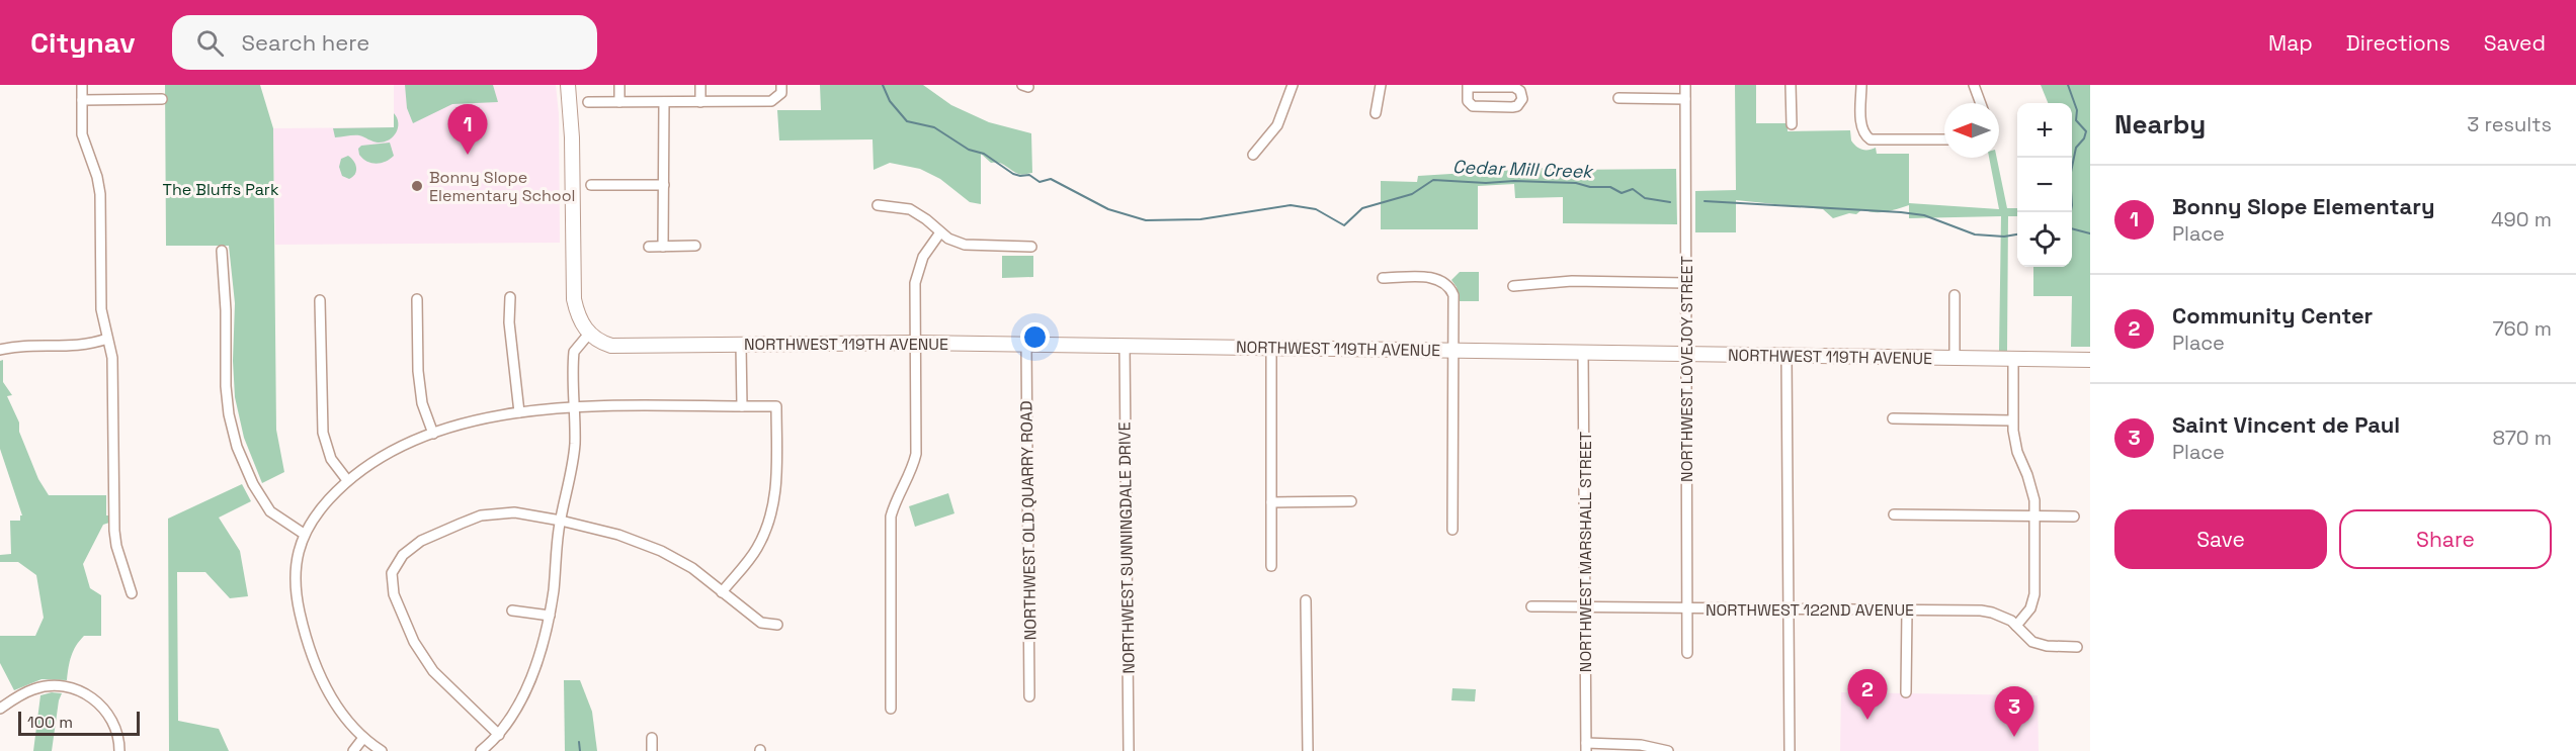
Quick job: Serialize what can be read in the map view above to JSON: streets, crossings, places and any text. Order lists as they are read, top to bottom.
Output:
{
  "streets": {
    "street": [
      "NORTHWEST 119TH AVENUE",
      "NORTHWEST LOVEJOY STREET",
      "NORTHWEST OLD QUARRY ROAD",
      "NORTHWEST SUNNINGDALE DRIVE",
      "NORTHWEST MARSHALL STREET",
      "NORTHWEST 122ND AVENUE"
    ]
  },
  "crossings": [
    ["NORTHWEST 119TH AVENUE", "NORTHWEST LOVEJOY STREET"],
    ["NORTHWEST 119TH AVENUE", "NORTHWEST OLD QUARRY ROAD"],
    ["NORTHWEST 119TH AVENUE", "NORTHWEST SUNNINGDALE DRIVE"],
    ["NORTHWEST 119TH AVENUE", "NORTHWEST MARSHALL STREET"],
    ["NORTHWEST LOVEJOY STREET", "NORTHWEST 122ND AVENUE"],
    ["NORTHWEST MARSHALL STREET", "NORTHWEST 122ND AVENUE"]
  ],
  "water": ["Cedar Mill Creek"],
  "parks": ["The Bluffs Park"],
  "places": ["Bonny Slope Elementary School"],
  "scale_bar": "100 m",
  "north": "left",
  "page": {
    "header": "Citynav",
    "search": "Search here",
    "nav": ["Map", "Directions", "Saved"],
    "heading": ["Nearby", "3 results"],
    "map_buttons": ["+", "−"],
    "pins": ["1", "2", "3"],
    "list": [
      {
        "mark": "1",
        "name": "Bonny Slope Elementary",
        "note": "Place",
        "value": "490 m"
      },
      {
        "mark": "2",
        "name": "Community Center",
        "note": "Place",
        "value": "760 m"
      },
      {
        "mark": "3",
        "name": "Saint Vincent de Paul",
        "note": "Place",
        "value": "870 m"
      }
    ],
    "buttons": ["Save", "Share"],
    "scale": "100 m"
  }
}
